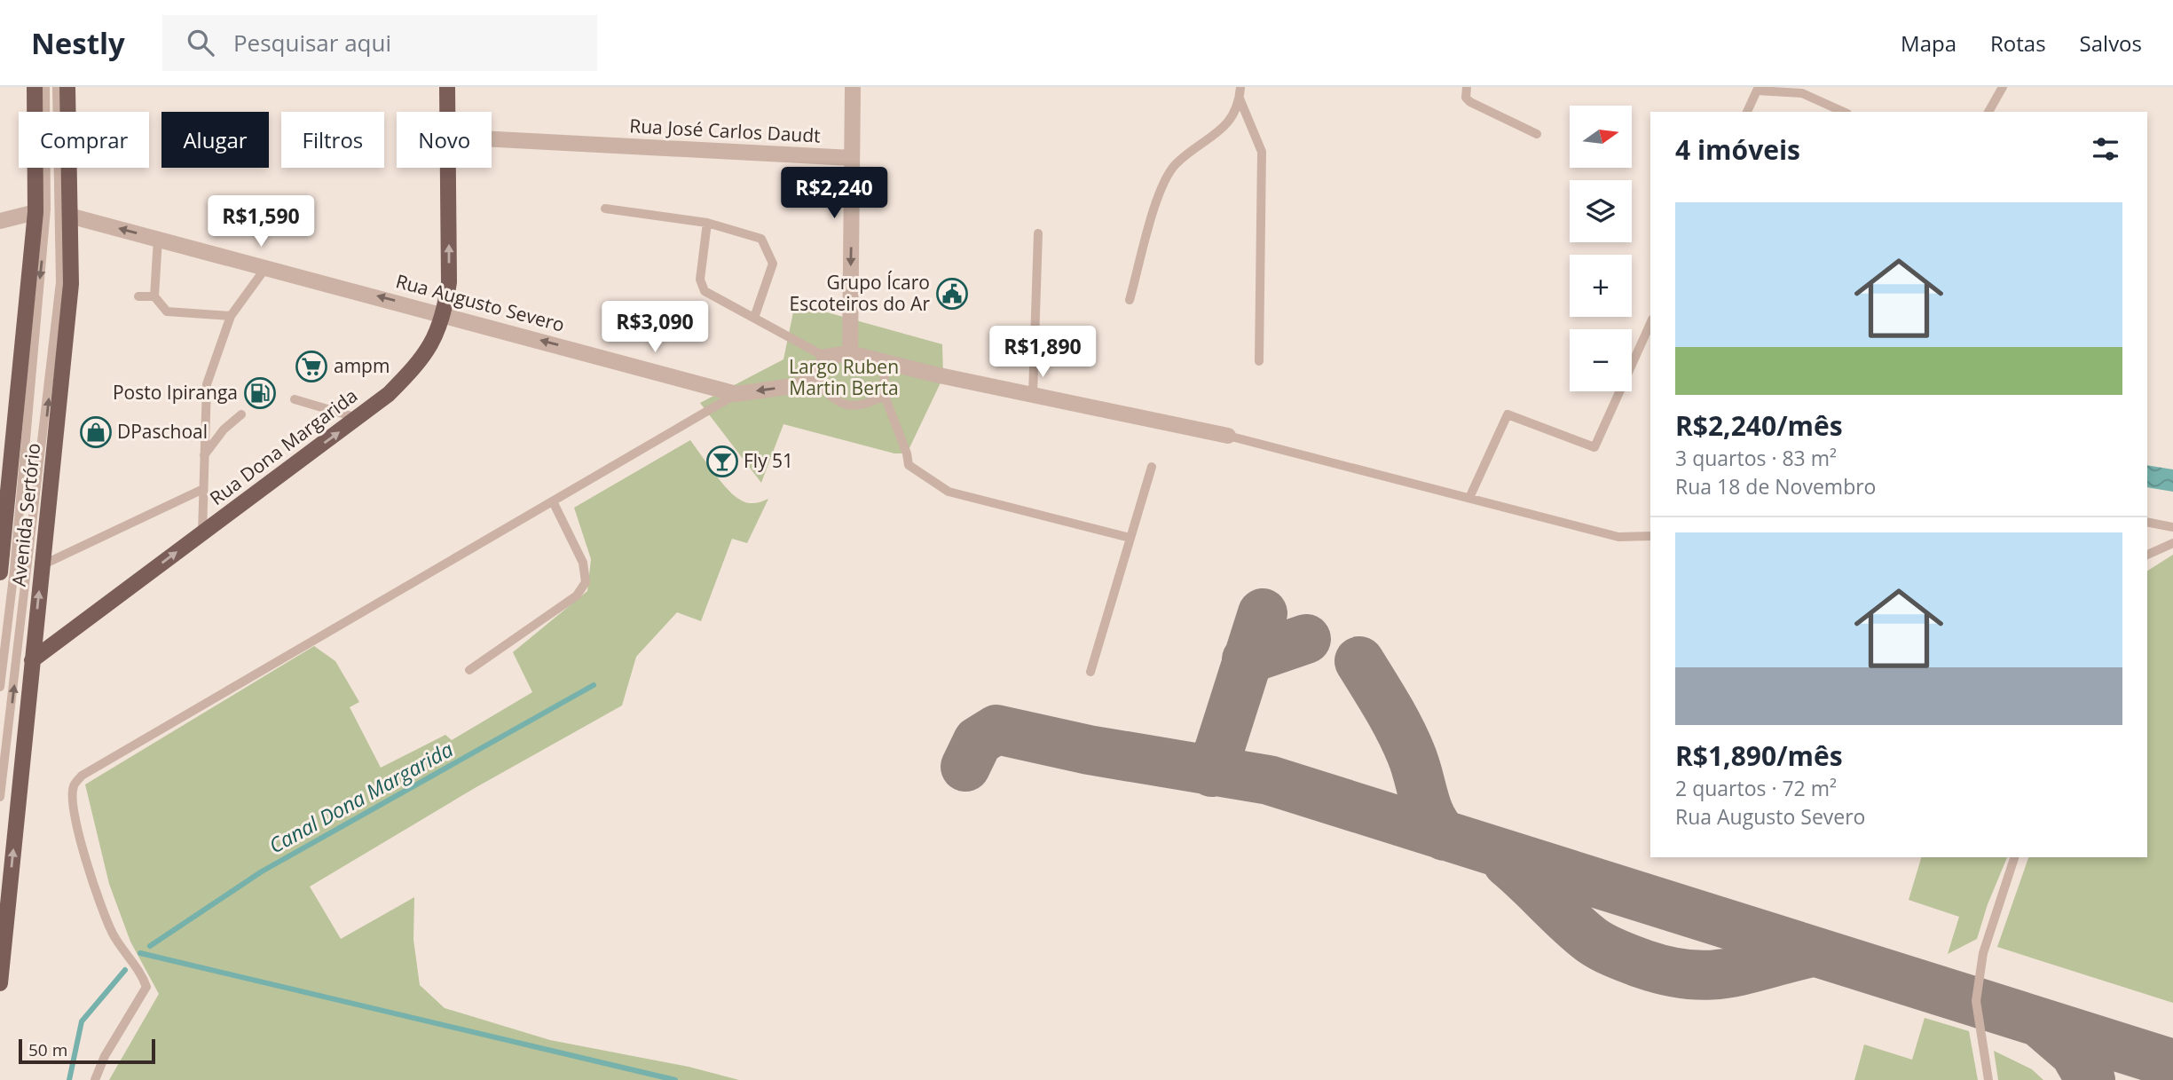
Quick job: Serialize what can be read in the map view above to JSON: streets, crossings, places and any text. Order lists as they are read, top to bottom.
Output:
{
  "streets": {
    "main road": ["Rua Dona Margarida", "Avenida Sertório"],
    "street": ["Rua José Carlos Daudt", "Rua Augusto Severo"]
  },
  "crossings": [
    ["Rua Augusto Severo", "Rua Dona Margarida"],
    ["Rua Augusto Severo", "Avenida Sertório"],
    ["Rua Dona Margarida", "Avenida Sertório"]
  ],
  "one_way": ["Rua Augusto Severo", "Rua Dona Margarida"],
  "water": ["Canal Dona Margarida"],
  "parks": ["Largo Ruben Martin Berta"],
  "places": {
    "public building": ["Grupo Ícaro Escoteiros do Ar"],
    "supermarket": ["ampm"],
    "fuel station": ["Posto Ipiranga"],
    "shop": ["DPaschoal"],
    "bar": ["Fly 51"]
  },
  "scale_bar": "50 m",
  "north": "right",
  "page": {
    "header": "Nestly",
    "search": "Pesquisar aqui",
    "nav": ["Mapa", "Rotas", "Salvos"],
    "map_buttons": ["+", "−"],
    "chip": [
      "Comprar",
      "Alugar",
      "Filtros",
      "Novo"
    ],
    "heading": "4 imóveis",
    "price": [
      "R$2,240",
      "R$1,590",
      "R$3,090",
      "R$1,890"
    ],
    "list": [
      {
        "name": "R$2,240/mês",
        "note": "3 quartos · 83 m² · Rua 18 de Novembro"
      },
      {
        "name": "R$1,890/mês",
        "note": "2 quartos · 72 m² · Rua Augusto Severo"
      }
    ],
    "scale": "50 m"
  }
}
